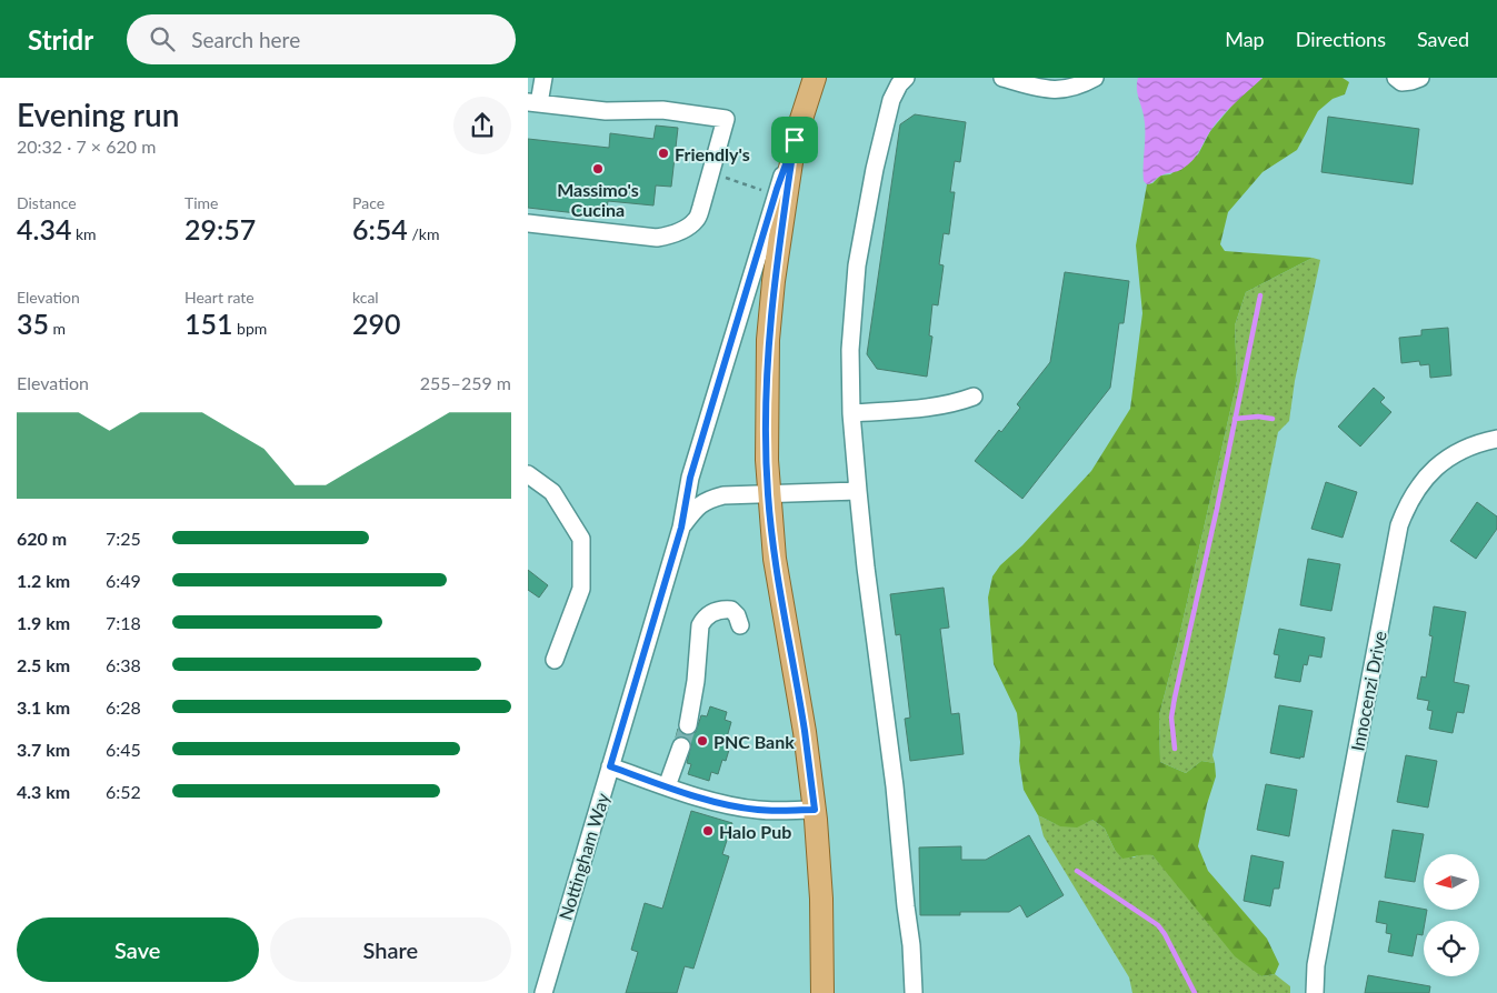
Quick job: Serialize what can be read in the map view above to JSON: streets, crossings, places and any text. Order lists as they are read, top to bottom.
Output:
{
  "streets": {
    "street": ["Innocenzi Drive", "Nottingham Way"]
  },
  "places": [
    "Friendly's",
    "Massimo's Cucina",
    "PNC Bank",
    "Halo Pub"
  ],
  "north": "left",
  "page": {
    "header": "Stridr",
    "search": "Search here",
    "nav": ["Map", "Directions", "Saved"],
    "heading": ["Evening run", "20:32 · 7 × 620 m"],
    "stats": [
      ["Distance", "4.34 km"],
      ["Time", "29:57"],
      ["Pace", "6:54 /km"],
      ["Elevation", "35 m"],
      ["Heart rate", "151 bpm"],
      ["kcal", "290"]
    ],
    "chart": ["Elevation", "255–259 m"],
    "list": [
      {
        "name": "620 m",
        "note": "7:25"
      },
      {
        "name": "1.2 km",
        "note": "6:49"
      },
      {
        "name": "1.9 km",
        "note": "7:18"
      },
      {
        "name": "2.5 km",
        "note": "6:38"
      },
      {
        "name": "3.1 km",
        "note": "6:28"
      },
      {
        "name": "3.7 km",
        "note": "6:45"
      },
      {
        "name": "4.3 km",
        "note": "6:52"
      }
    ],
    "buttons": ["Save", "Share"]
  }
}
